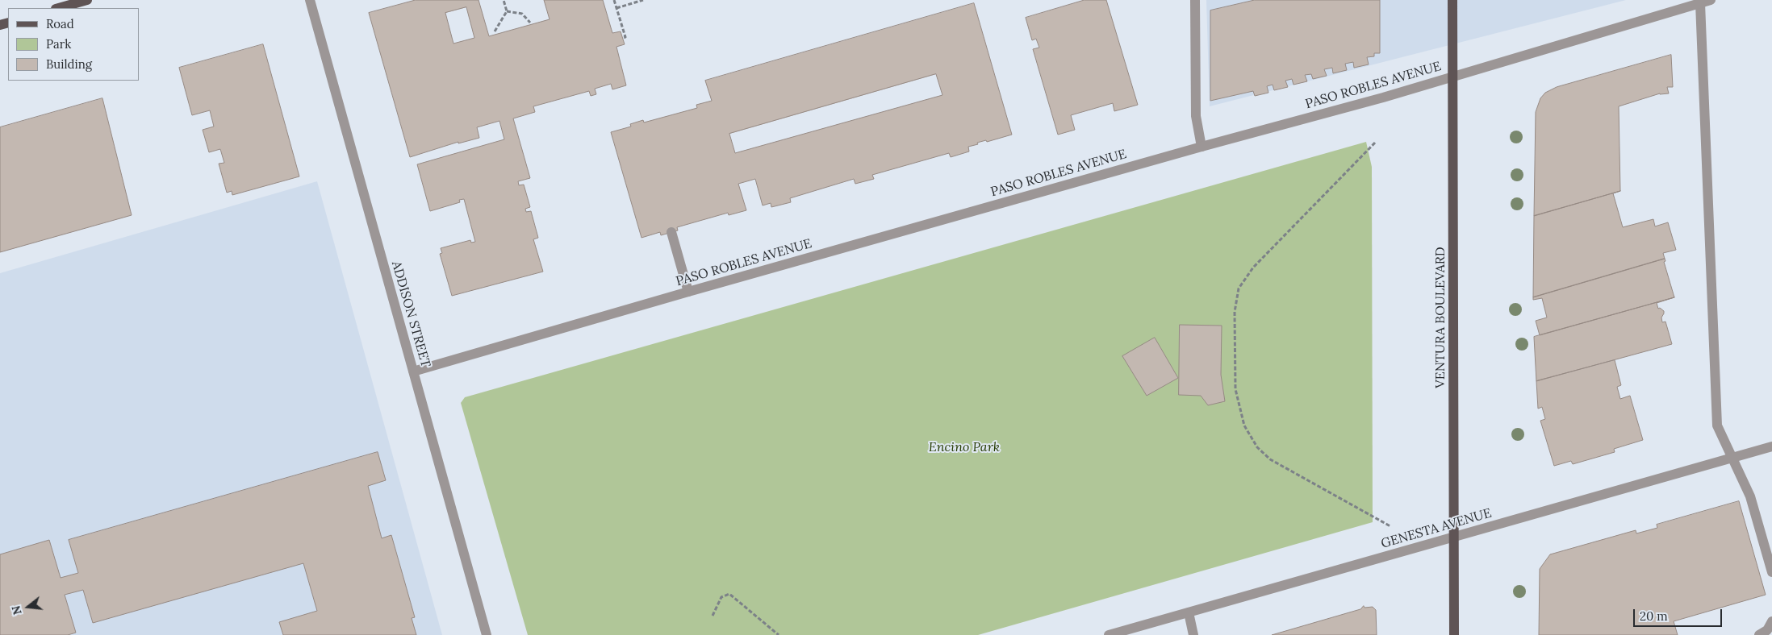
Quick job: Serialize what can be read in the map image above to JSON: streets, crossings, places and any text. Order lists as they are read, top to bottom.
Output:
{
  "streets": {
    "main road": ["VENTURA BOULEVARD"],
    "street": ["PASO ROBLES AVENUE", "ADDISON STREET", "GENESTA AVENUE"]
  },
  "crossings": [
    ["PASO ROBLES AVENUE", "ADDISON STREET"],
    ["PASO ROBLES AVENUE", "VENTURA BOULEVARD"],
    ["VENTURA BOULEVARD", "GENESTA AVENUE"]
  ],
  "parks": ["Encino Park"],
  "legend": ["Road", "Park", "Building"],
  "scale_bar": "20 m",
  "north": "left"
}
